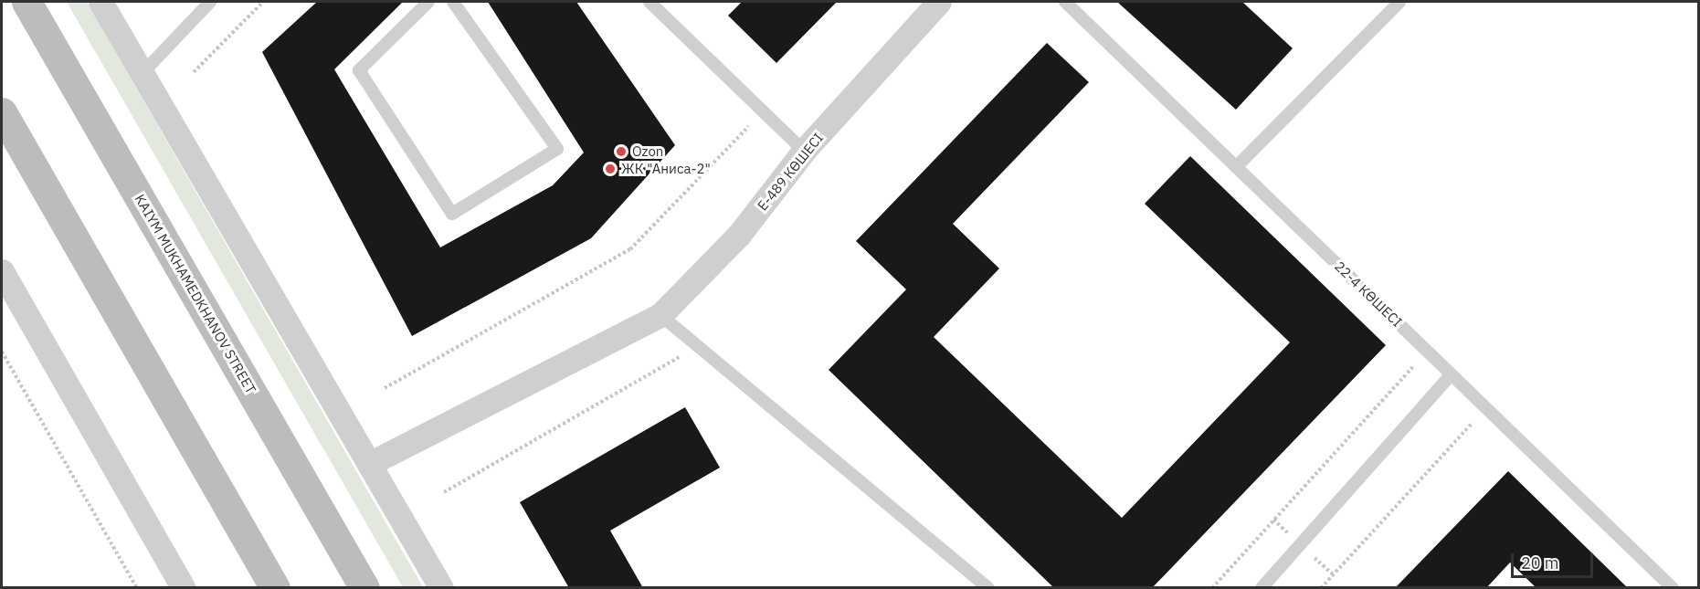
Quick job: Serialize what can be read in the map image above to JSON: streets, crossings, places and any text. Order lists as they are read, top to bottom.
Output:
{
  "streets": {
    "main road": ["KAIYM MUKHAMEDKHANOV STREET"],
    "street": ["Е-489 КӨШЕСІ"],
    "lane": ["22-4 КӨШЕСІ"]
  },
  "places": ["Ozon", "ЖК \"Аниса-2\""],
  "scale_bar": "20 m"
}
